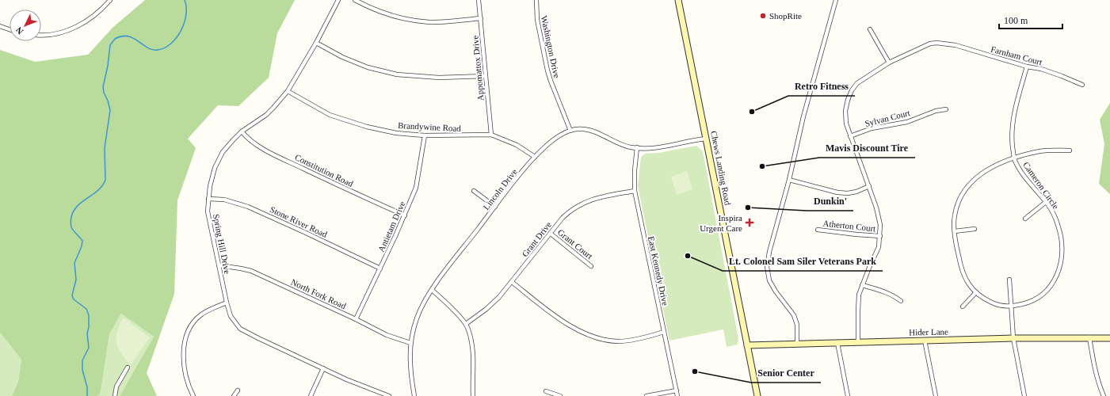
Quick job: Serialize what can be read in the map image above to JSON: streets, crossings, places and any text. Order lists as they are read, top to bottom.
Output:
{
  "streets": {
    "main road": ["Chews Landing Road", "Hider Lane"],
    "street": [
      "Washington Drive",
      "Farnham Court",
      "Appomattox Drive",
      "Sylvan Court",
      "Brandywine Road",
      "Constitution Road",
      "Cameron Circle",
      "Lincoln Drive",
      "Stone River Road",
      "Atherton Court",
      "Antietam Drive",
      "Grant Drive",
      "Spring Hill Drive",
      "Grant Court",
      "East Kennedy Drive",
      "North Fork Road"
    ]
  },
  "crossings": [
    ["Washington Drive", "Lincoln Drive"],
    ["Farnham Court", "Sylvan Court"],
    ["Farnham Court", "Cameron Circle"],
    ["Farnham Court", "Atherton Court"],
    ["Farnham Court", "Hider Lane"],
    ["Appomattox Drive", "Brandywine Road"],
    ["Brandywine Road", "Lincoln Drive"],
    ["Brandywine Road", "Antietam Drive"],
    ["Brandywine Road", "Spring Hill Drive"],
    ["Chews Landing Road", "Lincoln Drive"],
    ["Chews Landing Road", "Hider Lane"],
    ["Constitution Road", "Antietam Drive"],
    ["Constitution Road", "Spring Hill Drive"],
    ["Lincoln Drive", "East Kennedy Drive"],
    ["Lincoln Drive", "North Fork Road"],
    ["Stone River Road", "Antietam Drive"],
    ["Stone River Road", "Spring Hill Drive"],
    ["Antietam Drive", "North Fork Road"],
    ["Grant Drive", "Grant Court"],
    ["Grant Drive", "East Kennedy Drive"],
    ["Spring Hill Drive", "North Fork Road"]
  ],
  "places": {
    "other": [
      "ShopRite",
      "Retro Fitness",
      "Mavis Discount Tire",
      "Dunkin'",
      "Lt. Colonel Sam Siler Veterans Park",
      "Senior Center"
    ],
    "health": ["Inspira Urgent Care"]
  },
  "scale_bar": "100 m",
  "north": "bottom left"
}
